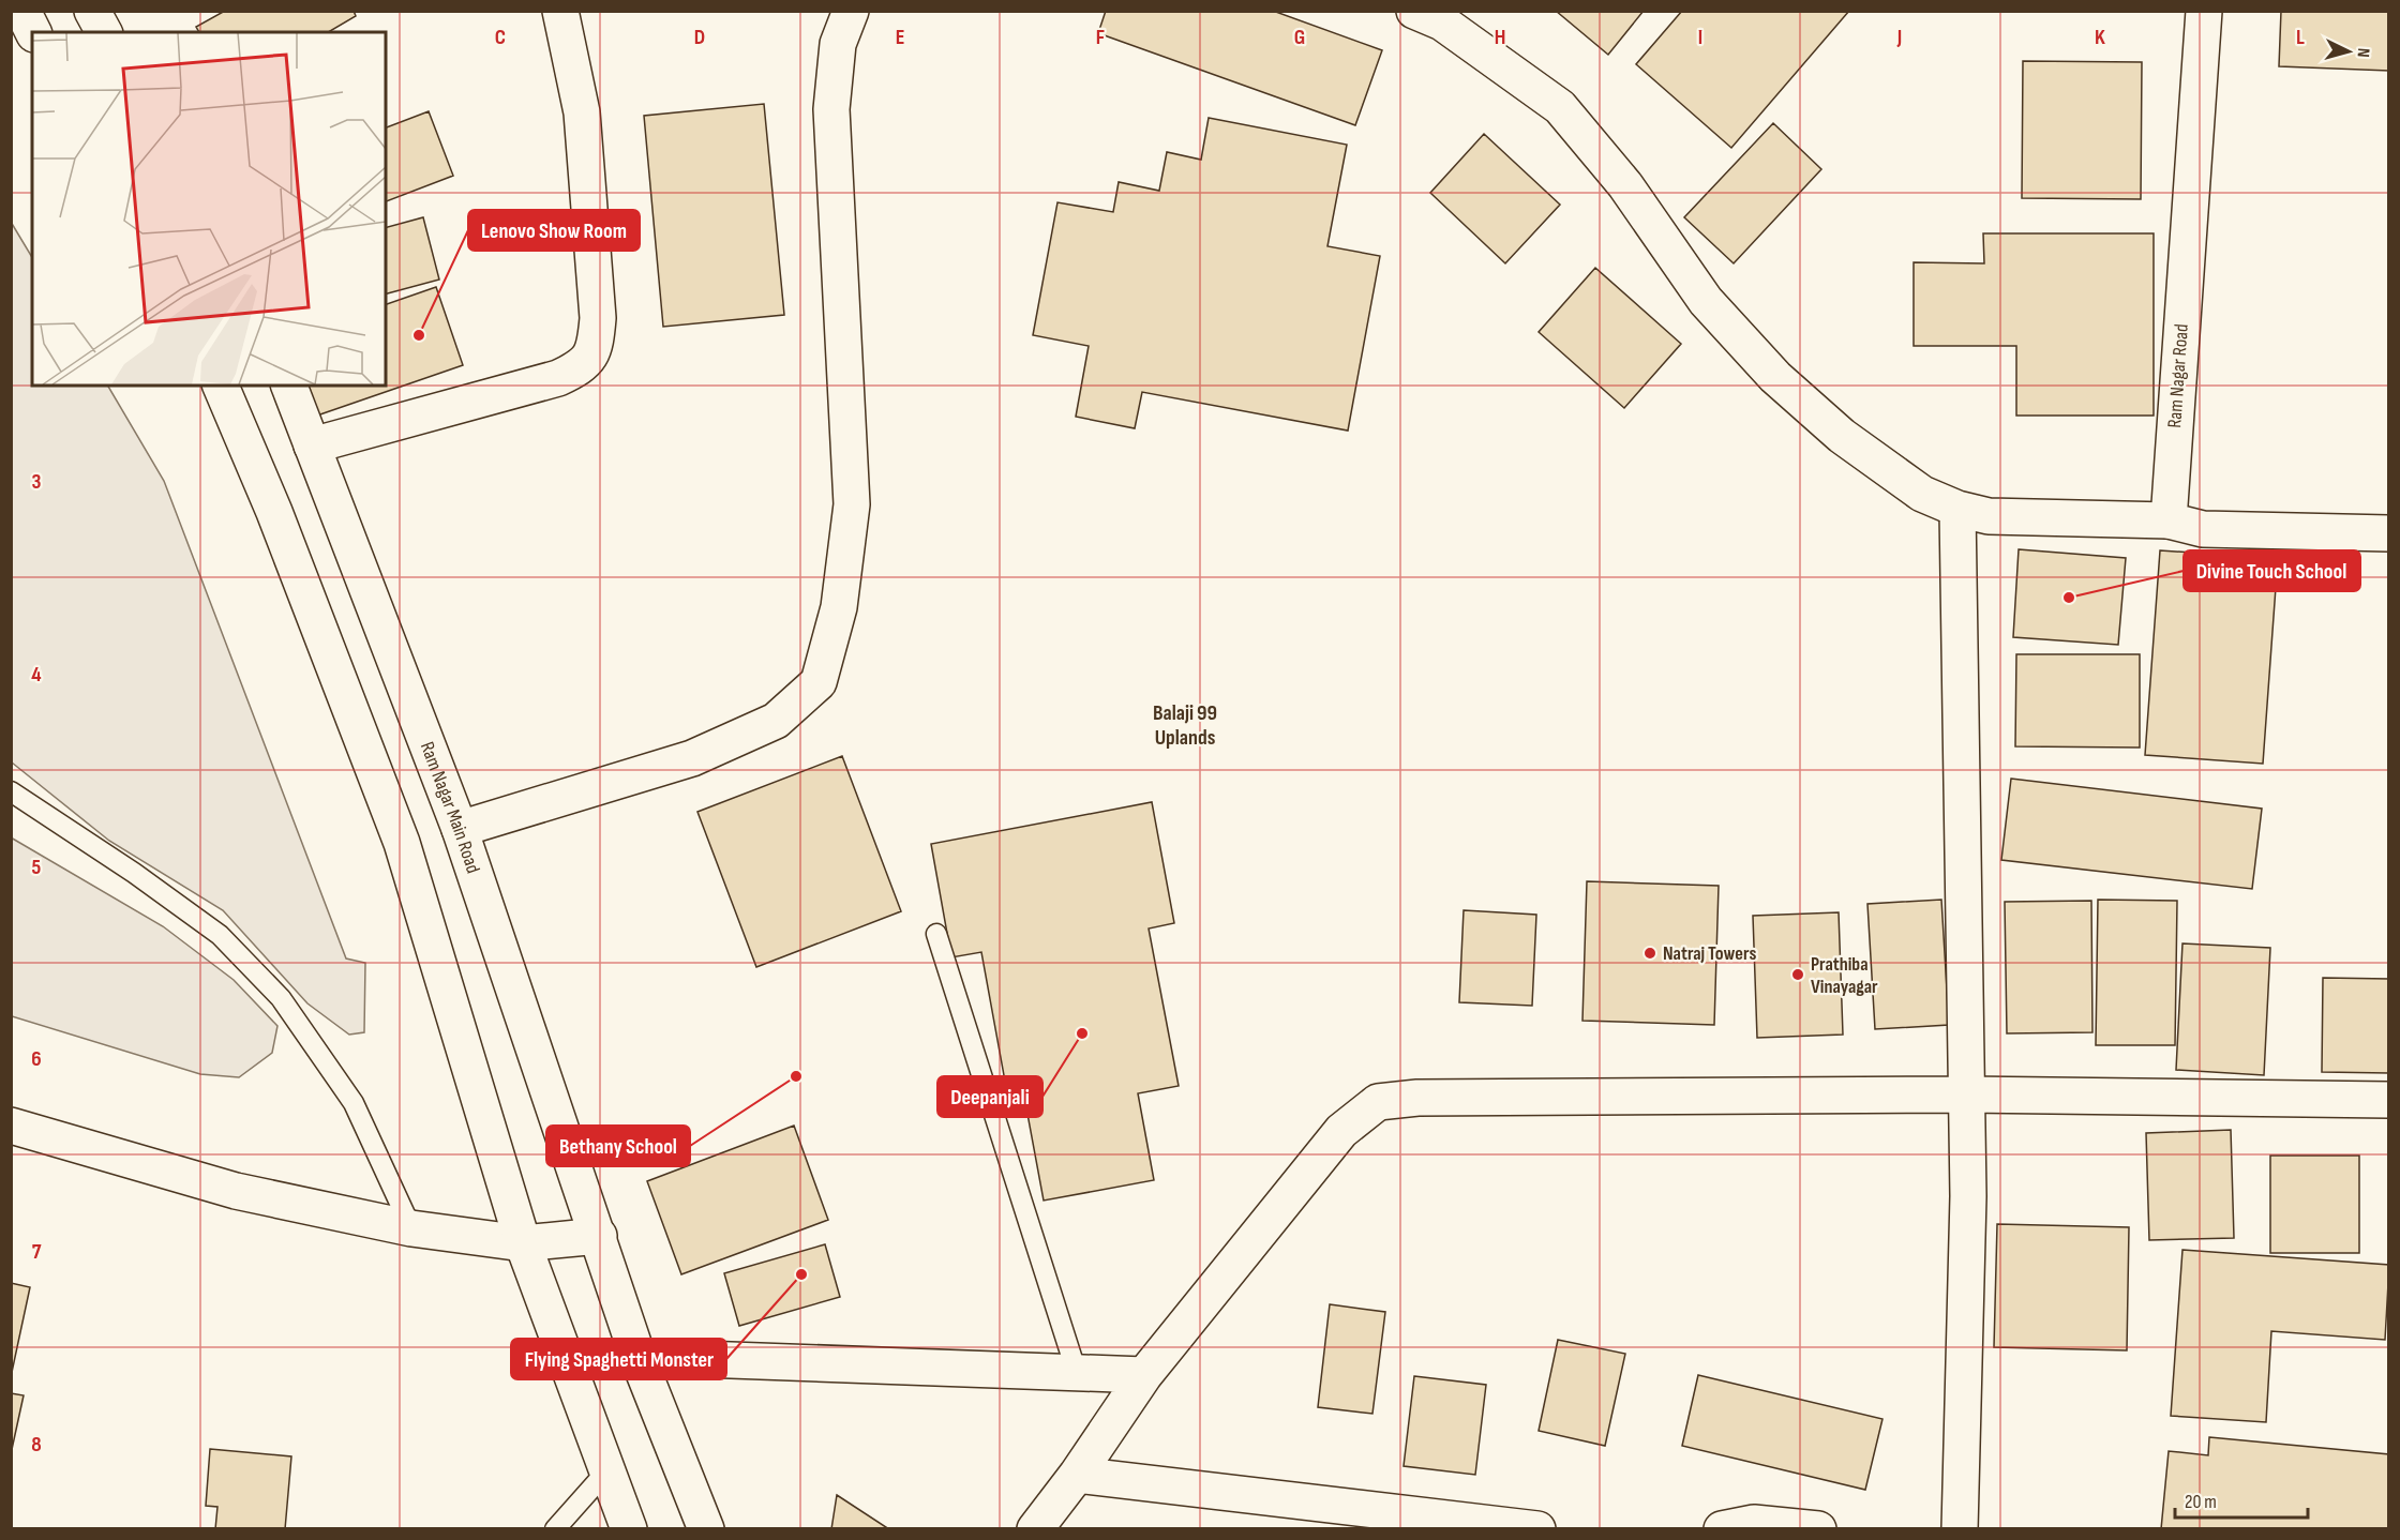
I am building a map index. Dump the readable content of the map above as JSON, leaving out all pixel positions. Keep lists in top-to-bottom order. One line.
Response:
{"streets":{"street":["Ram Nagar Road","Ram Nagar Main Road"]},"districts":["Balaji 99 Uplands"],"places":["Lenovo Show Room","Divine Touch School","Natraj Towers","Prathiba Vinayagar","Deepanjali","Bethany School","Flying Spaghetti Monster"],"scale_bar":"20 m","north":"right","grid":{"columns":["C","D","E","F","G","H","I","J","K","L"],"rows":["3","4","5","6","7","8"]}}
